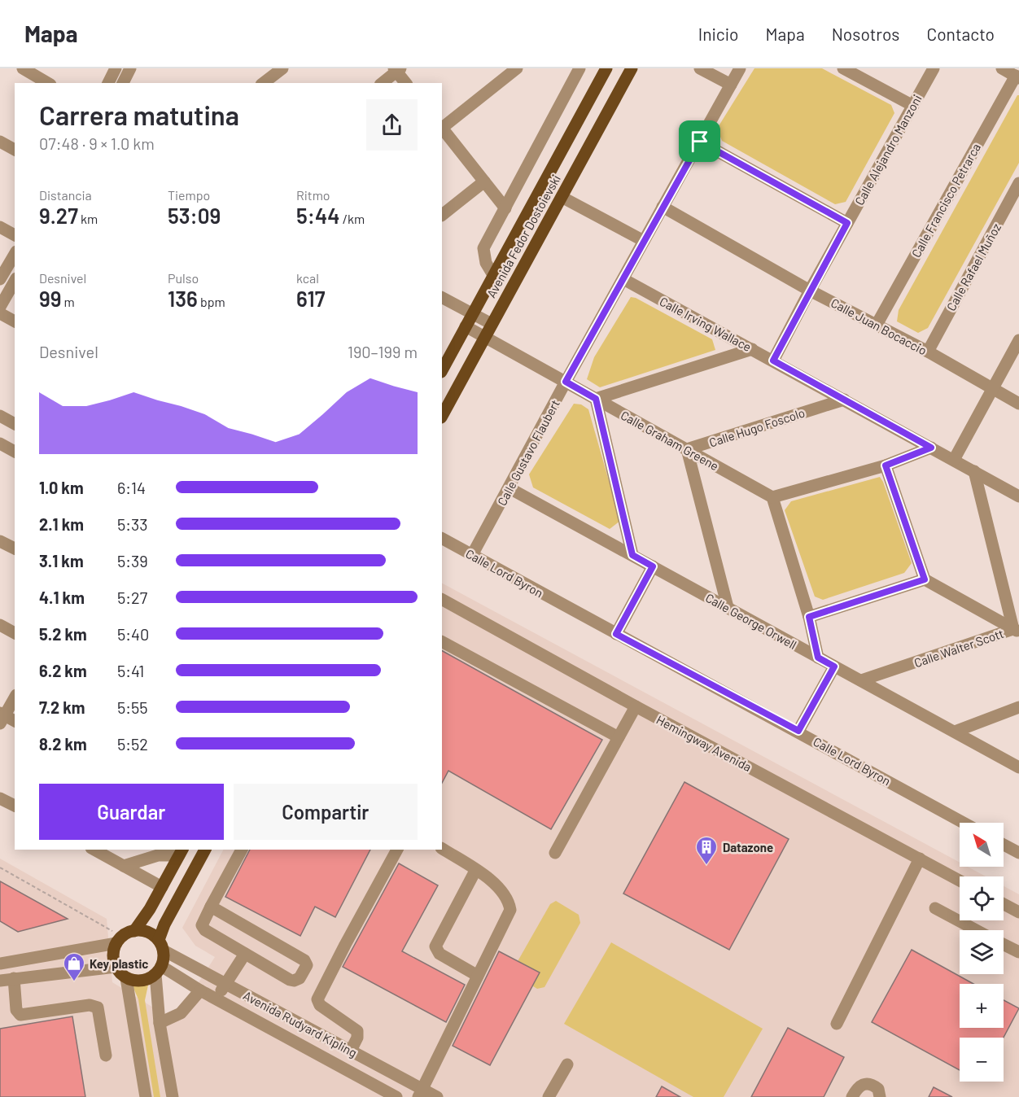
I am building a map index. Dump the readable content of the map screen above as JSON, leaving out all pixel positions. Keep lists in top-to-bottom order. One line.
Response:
{"streets":{"main road":["Avenida Fedor Dostoievski"],"street":["Calle Alejandro Manzoni","Calle Francisco Petrarca","Calle Rafael Muñoz","Calle Irving Wallace","Calle Juan Bocaccio","Calle Hugo Foscolo","Calle Graham Greene","Calle Gustavo Flaubert","Calle Lord Byron","Calle George Orwell","Calle Walter Scott","Hemingway Avenida","Avenida Rudyard Kipling"]},"crossings":[["Calle Alejandro Manzoni","Calle Irving Wallace"],["Calle Alejandro Manzoni","Calle Juan Bocaccio"],["Calle Francisco Petrarca","Calle Juan Bocaccio"],["Avenida Fedor Dostoievski","Calle Graham Greene"],["Calle Rafael Muñoz","Calle Juan Bocaccio"],["Calle Irving Wallace","Calle Hugo Foscolo"],["Calle Irving Wallace","Calle Gustavo Flaubert"],["Calle Irving Wallace","Calle Walter Scott"],["Calle Juan Bocaccio","Calle Gustavo Flaubert"],["Calle Hugo Foscolo","Calle Graham Greene"],["Calle Graham Greene","Calle Gustavo Flaubert"],["Calle Gustavo Flaubert","Calle Lord Byron"],["Calle Gustavo Flaubert","Calle George Orwell"],["Calle George Orwell","Calle Walter Scott"]],"places":{"building":["Datazone"],"shop":["Key plastic"]},"north":"top left","page":{"header":"Mapa","nav":["Inicio","Mapa","Nosotros","Contacto"],"heading":["Carrera matutina","07:48 · 9 × 1.0 km"],"stats":[["Distancia","9.27 km"],["Tiempo","53:09"],["Ritmo","5:44 /km"],["Desnivel","99 m"],["Pulso","136 bpm"],["kcal","617"]],"chart":["Desnivel","190–199 m"],"list":[{"name":"1.0 km","note":"6:14"},{"name":"2.1 km","note":"5:33"},{"name":"3.1 km","note":"5:39"},{"name":"4.1 km","note":"5:27"},{"name":"5.2 km","note":"5:40"},{"name":"6.2 km","note":"5:41"},{"name":"7.2 km","note":"5:55"},{"name":"8.2 km","note":"5:52"}],"buttons":["Guardar","Compartir"],"map_buttons":["+","−"]}}
